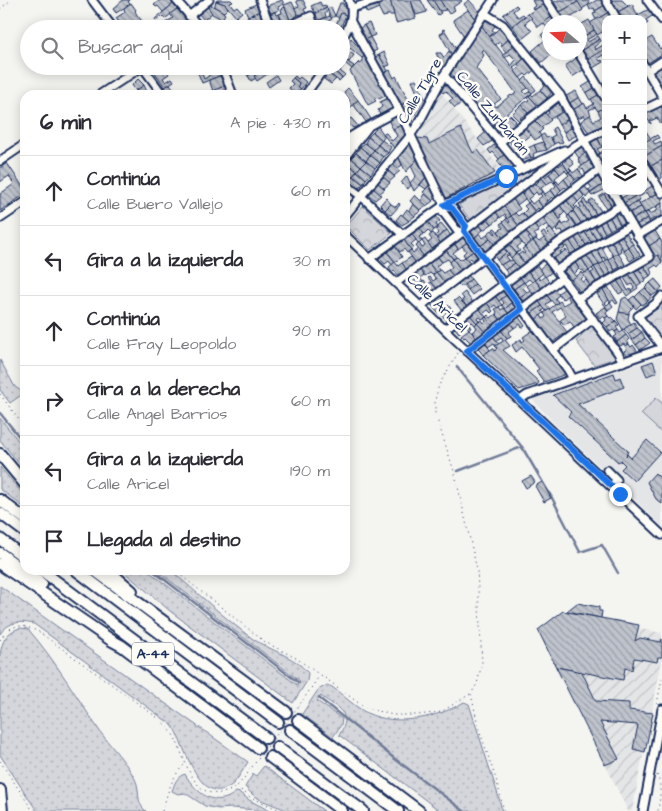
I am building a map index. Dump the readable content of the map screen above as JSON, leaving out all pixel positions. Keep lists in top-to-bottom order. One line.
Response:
{"streets":{"highway":["A-44"],"street":["Calle Tigre","Calle Zurbarán","Calle Aricel"]},"crossings":[["Calle Tigre","Calle Zurbarán"]],"north":"left","page":{"map_buttons":["+","−"],"search":"Buscar aquí","heading":["6 min","A pie · 430 m"],"list":[["Continúa","Calle Buero Vallejo","60 m"],["Gira a la izquierda","30 m"],["Continúa","Calle Fray Leopoldo","90 m"],["Gira a la derecha","Calle Angel Barrios","60 m"],["Gira a la izquierda","Calle Aricel","190 m"],"Llegada al destino"]}}
